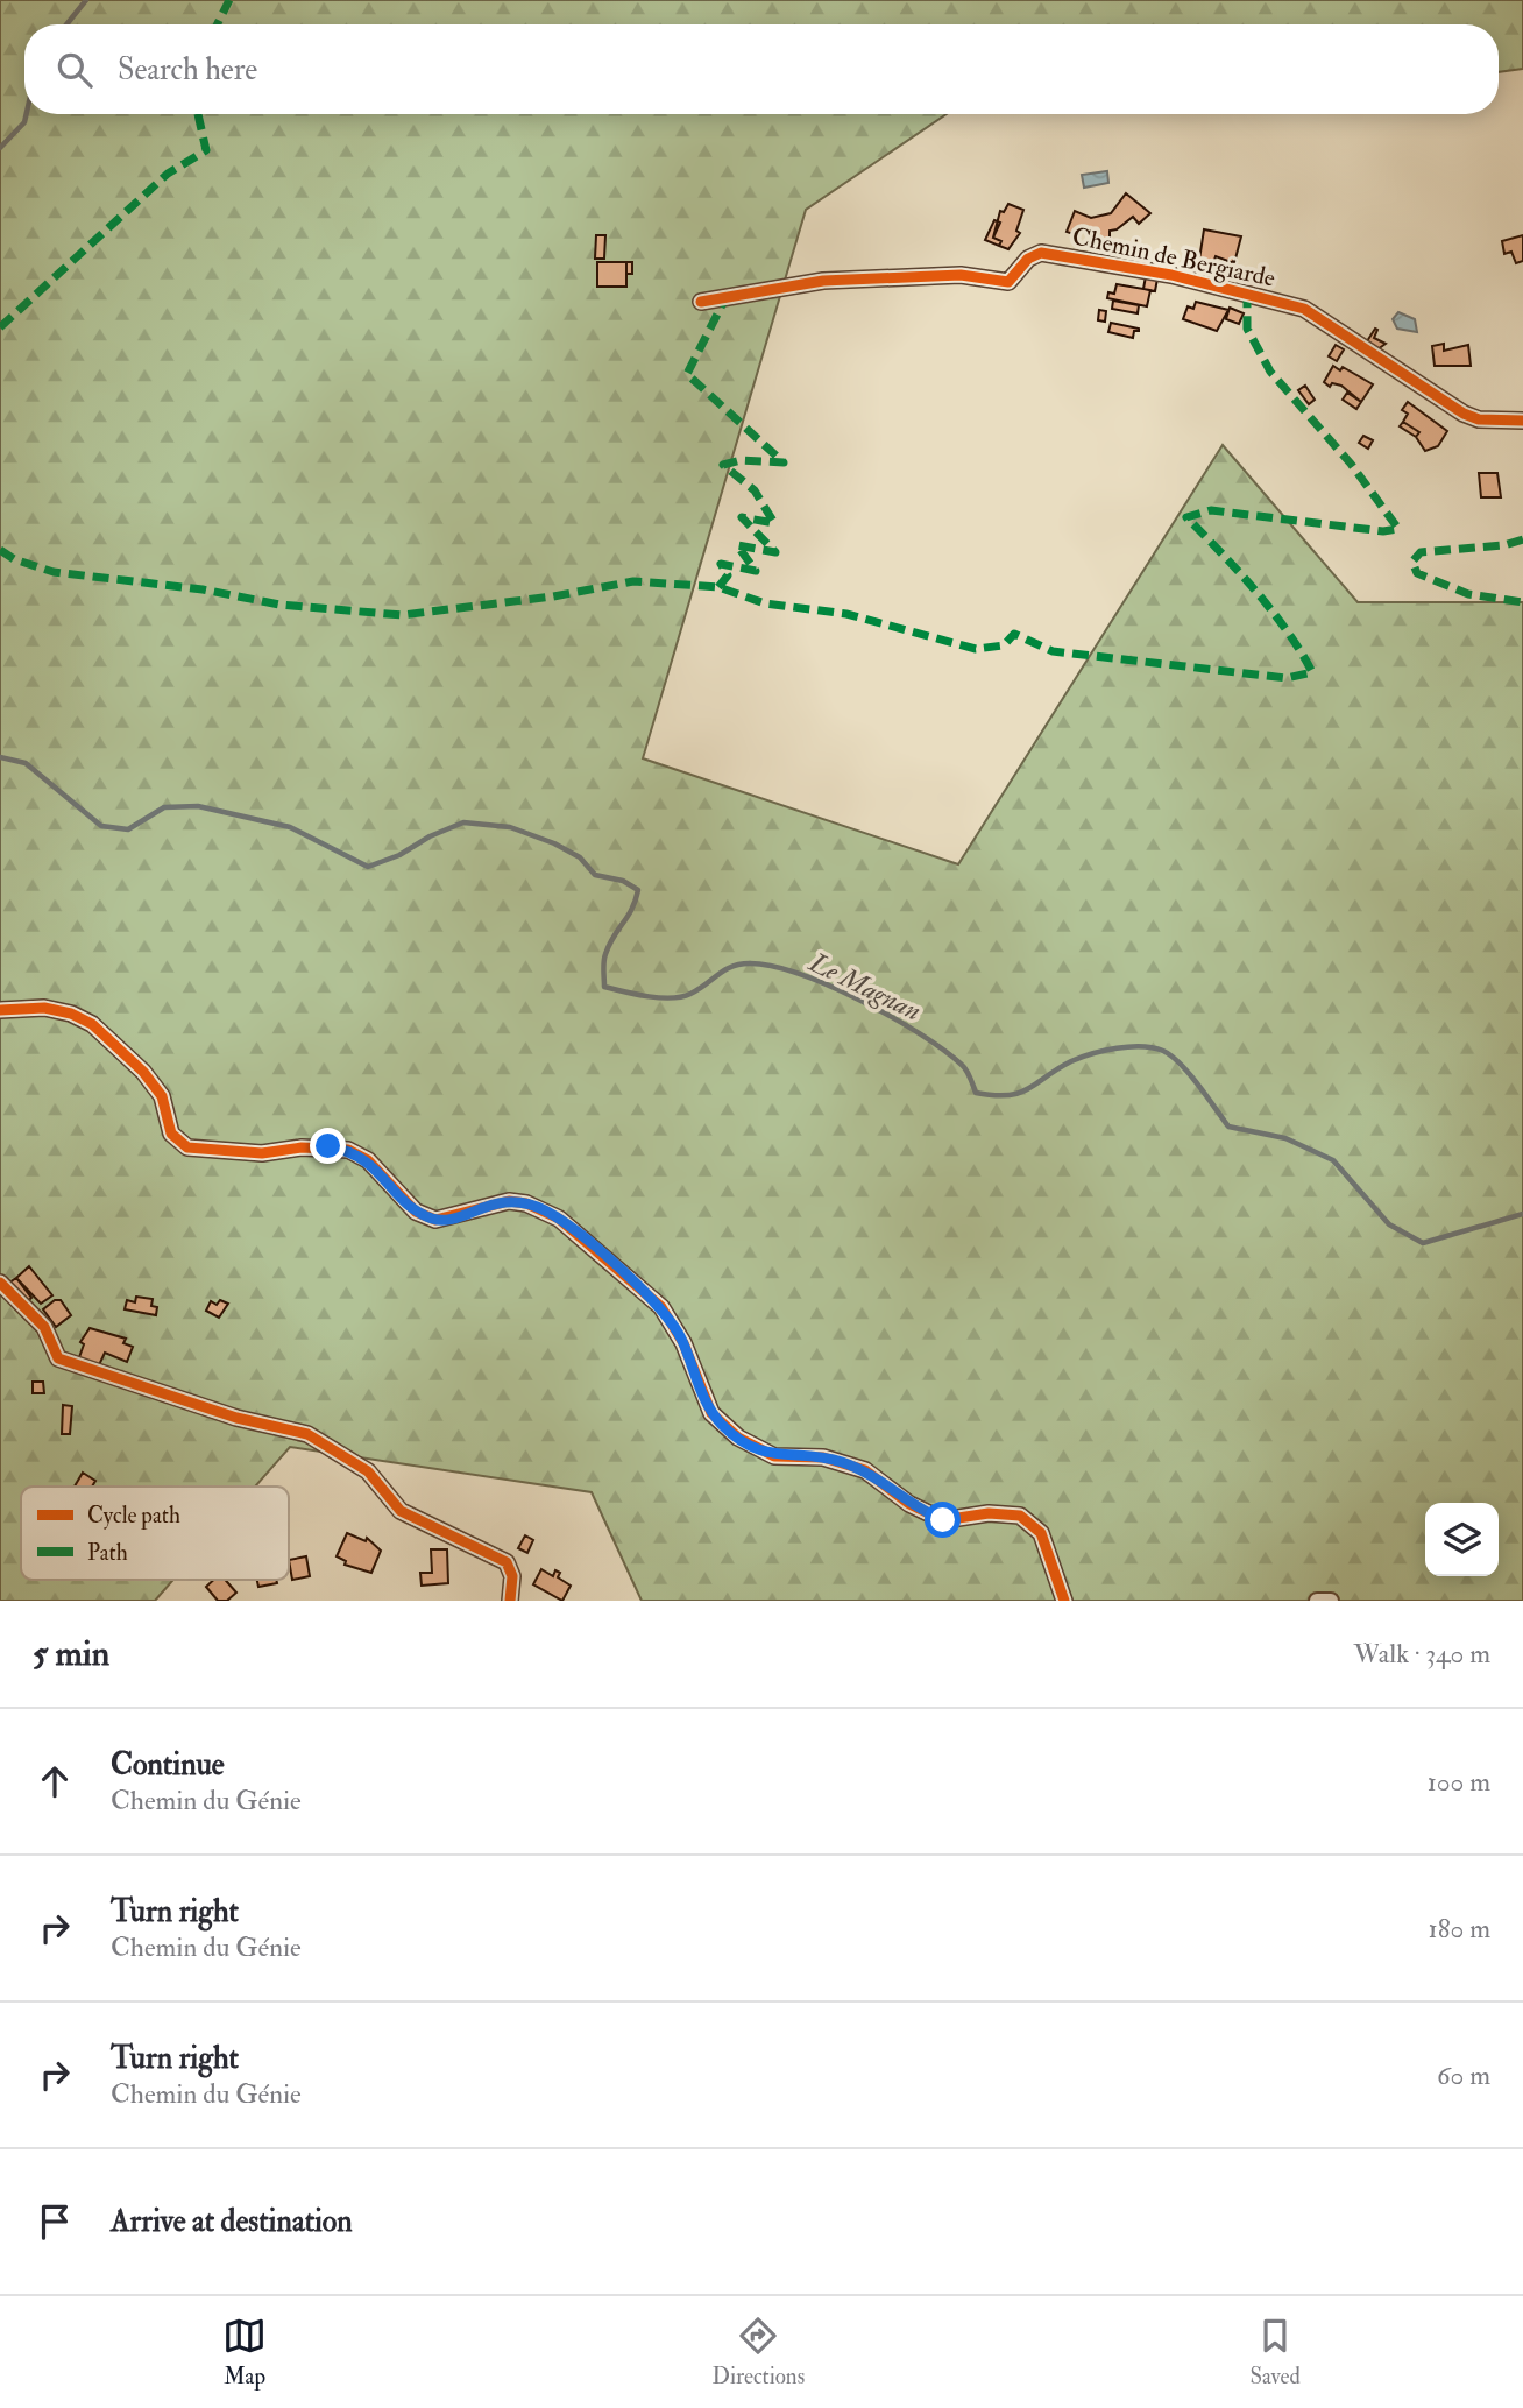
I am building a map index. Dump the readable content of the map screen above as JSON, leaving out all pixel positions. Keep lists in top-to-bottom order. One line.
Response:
{"streets":{"street":["Chemin de Bergiarde"]},"water":["Le Magnan"],"legend":["Cycle path","Path"],"page":{"search":"Search here","heading":["5 min","Walk · 340 m"],"list":[["Continue","Chemin du Génie","100 m"],["Turn right","Chemin du Génie","180 m"],["Turn right","Chemin du Génie","60 m"],"Arrive at destination"],"nav":["Map","Directions","Saved"]}}
